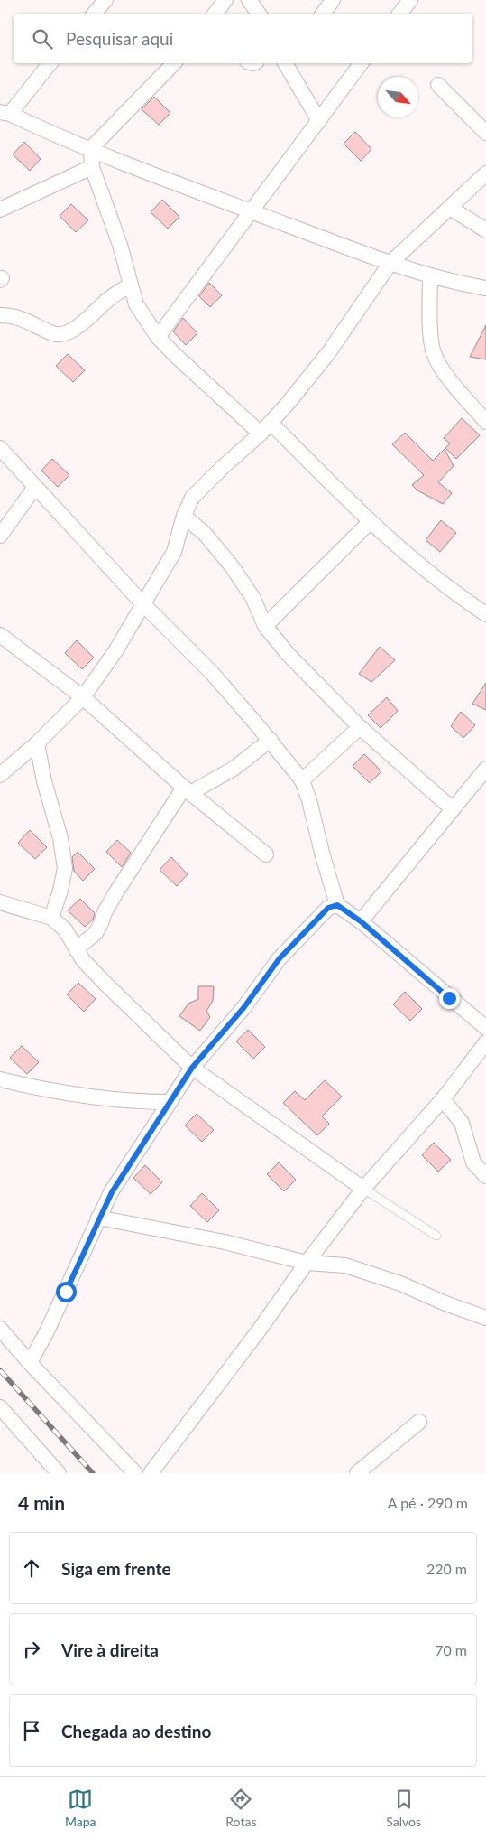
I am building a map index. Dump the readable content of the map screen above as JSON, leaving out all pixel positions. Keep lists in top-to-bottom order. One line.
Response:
{"north":"bottom right","page":{"search":"Pesquisar aqui","heading":["4 min","A pé · 290 m"],"list":[["Siga em frente","220 m"],["Vire à direita","70 m"],"Chegada ao destino"],"nav":["Mapa","Rotas","Salvos"]}}
